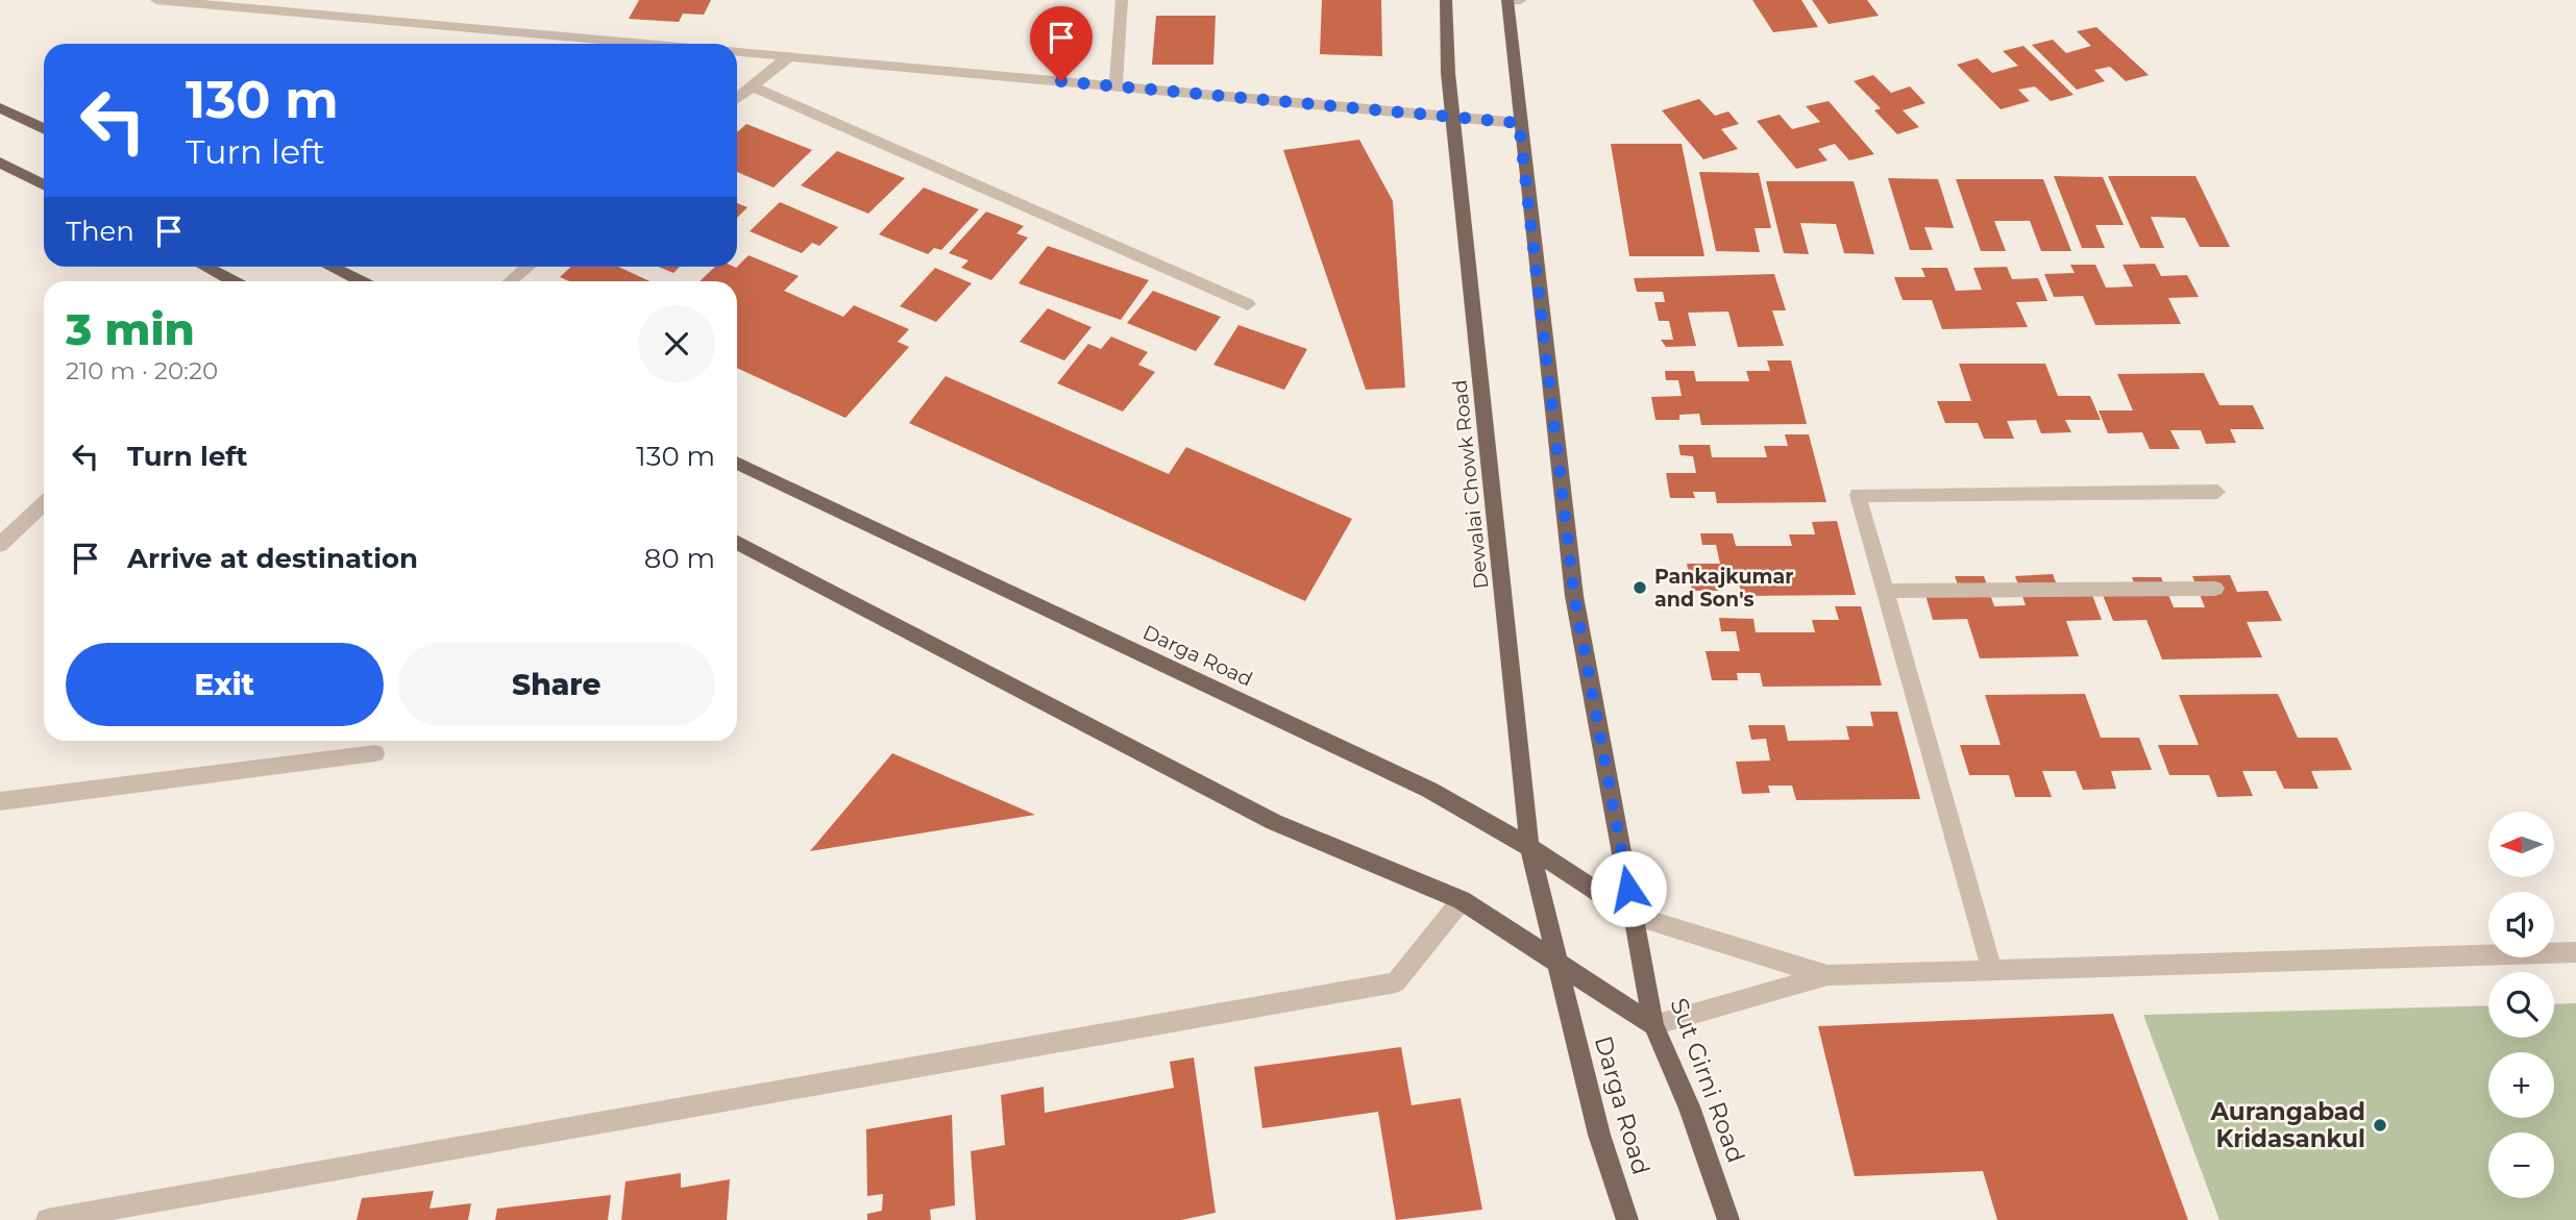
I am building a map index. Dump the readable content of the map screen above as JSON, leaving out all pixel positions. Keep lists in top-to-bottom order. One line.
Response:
{"streets":{"main road":["Dewalai Chowk Road","Darga Road","Sut Girni Road"]},"crossings":[["Dewalai Chowk Road","Darga Road"],["Darga Road","Sut Girni Road"]],"places":["Pankajkumar and Son's","Aurangabad Kridasankul"],"north":"left","page":{"turn":["130 m","Turn left"],"then":"Then","heading":["3 min","210 m · 20:20"],"list":[{"name":"Turn left","value":"130 m"},{"name":"Arrive at destination","value":"80 m"}],"buttons":["Exit","Share"],"map_buttons":["+","−"]}}
